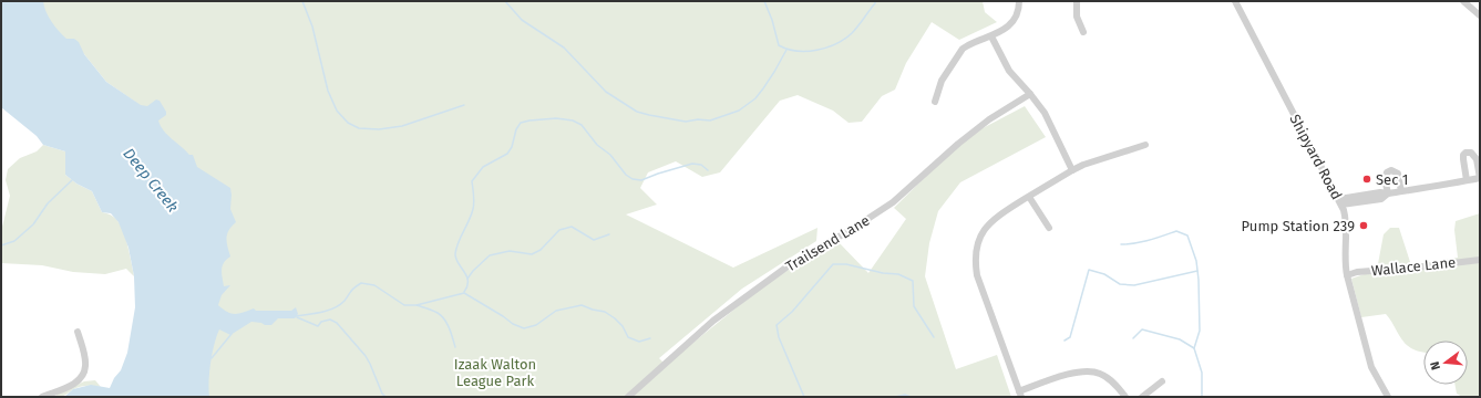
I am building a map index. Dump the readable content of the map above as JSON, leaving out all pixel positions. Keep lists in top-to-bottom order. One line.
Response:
{"streets":{"street":["Shipyard Road","Trailsend Lane","Wallace Lane"]},"crossings":[["Shipyard Road","Wallace Lane"]],"water":["Deep Creek"],"parks":["Izaak Walton League Park"],"places":["Sec 1","Pump Station 239"],"north":"left"}
